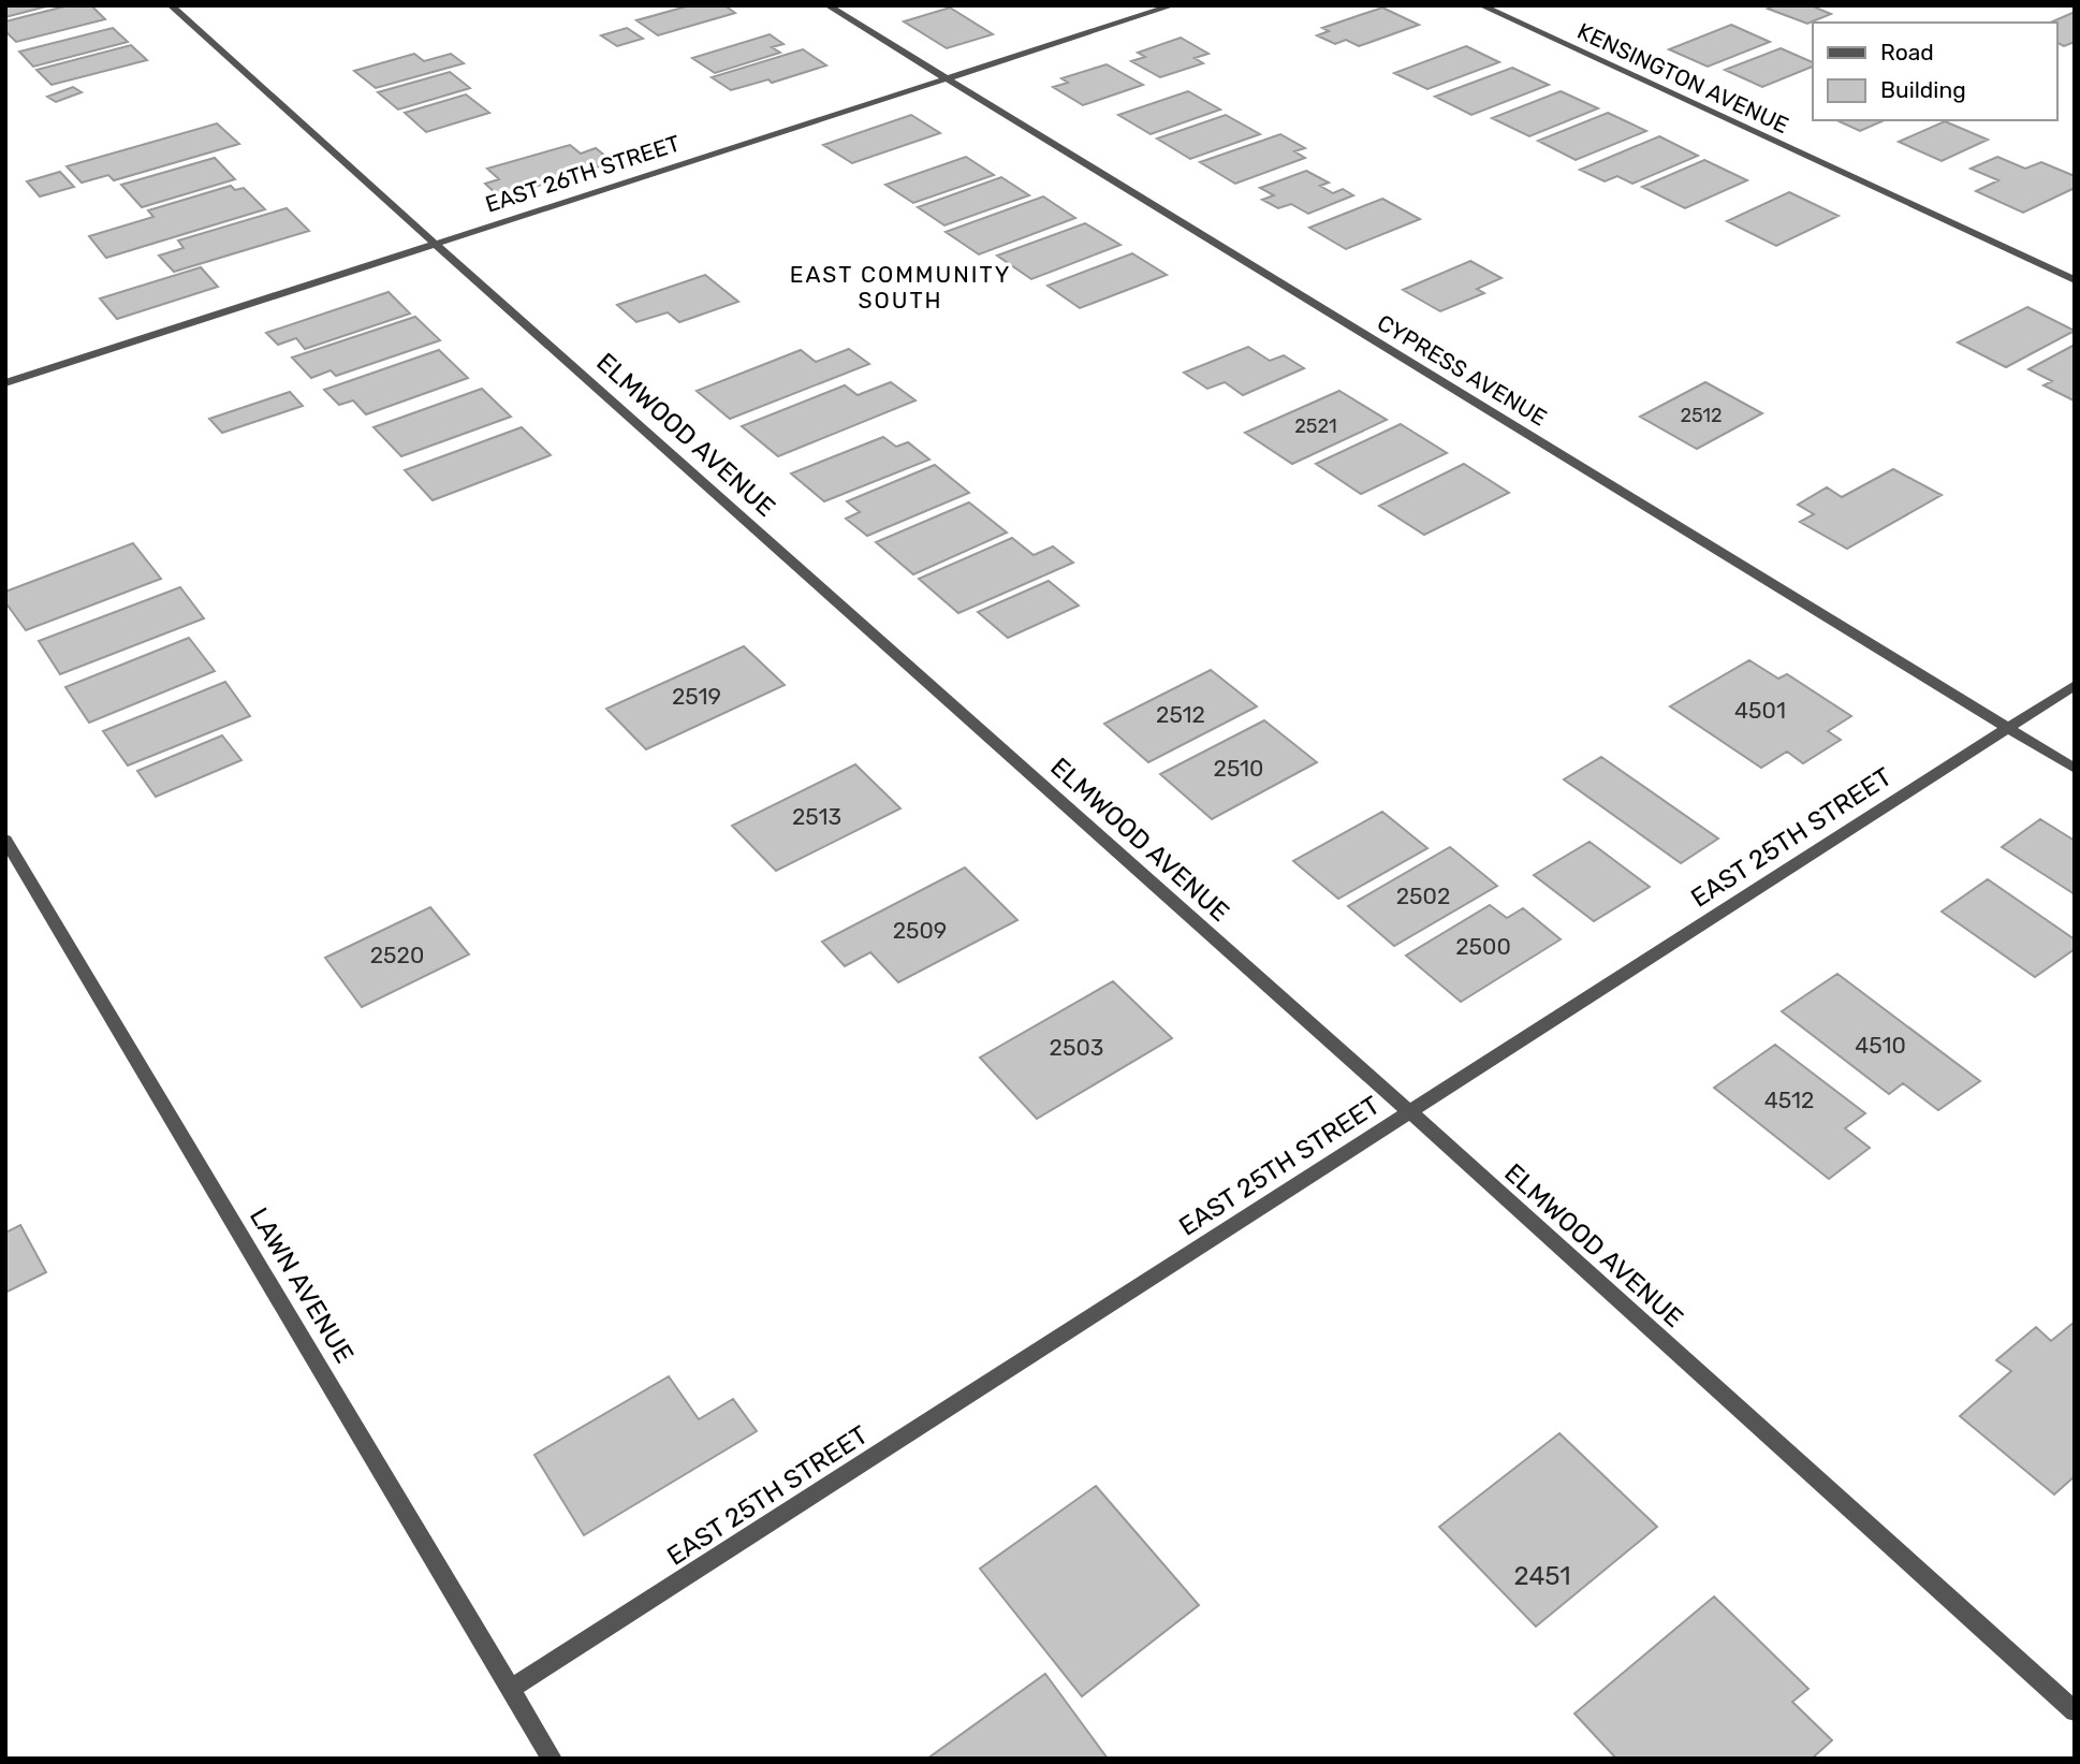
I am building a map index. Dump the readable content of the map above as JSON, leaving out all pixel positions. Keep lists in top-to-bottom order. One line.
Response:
{"streets":{"street":["KENSINGTON AVENUE","EAST 26TH STREET","CYPRESS AVENUE","ELMWOOD AVENUE","EAST 25TH STREET","LAWN AVENUE"]},"crossings":[["EAST 26TH STREET","CYPRESS AVENUE"],["EAST 26TH STREET","ELMWOOD AVENUE"],["CYPRESS AVENUE","EAST 25TH STREET"],["ELMWOOD AVENUE","EAST 25TH STREET"],["EAST 25TH STREET","LAWN AVENUE"]],"districts":["EAST COMMUNITY SOUTH"],"house_numbers":["2512","2521","2519","4501","2512","2510","2513","2502","2509","2500","2520","4510","2503","4512","2451"],"legend":["Road","Building"]}
